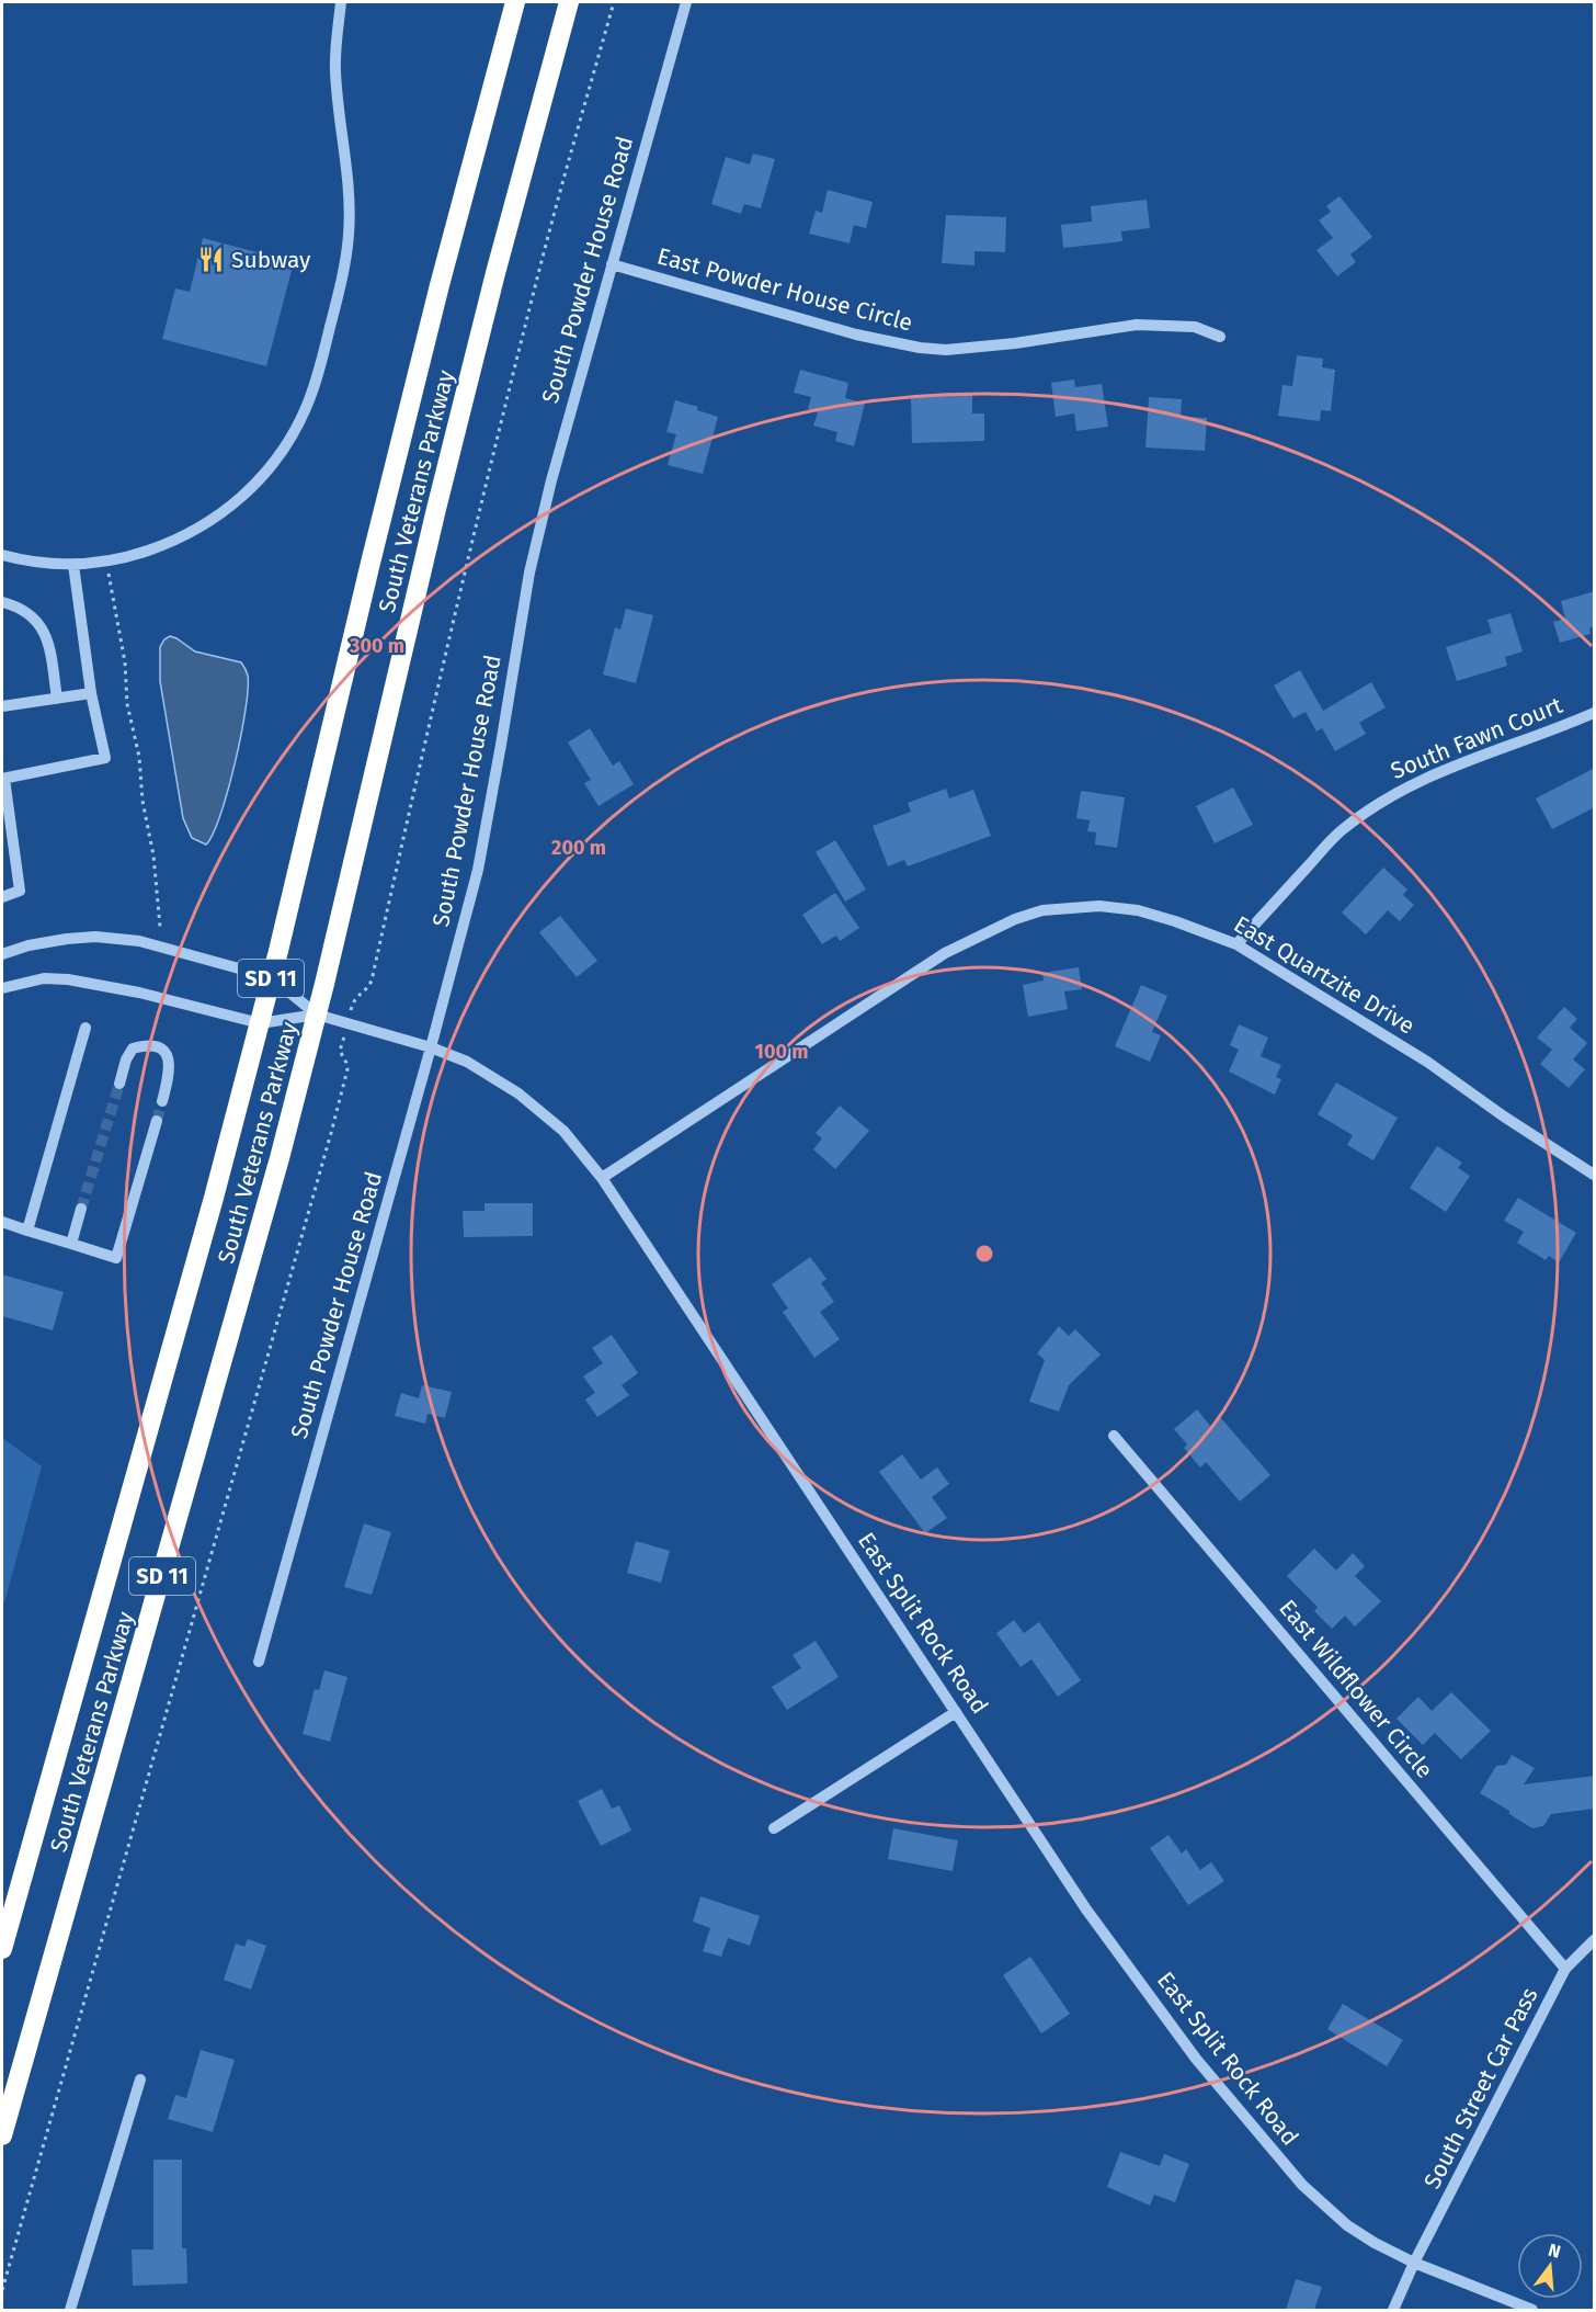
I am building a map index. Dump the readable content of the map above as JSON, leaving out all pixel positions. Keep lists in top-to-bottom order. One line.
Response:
{"streets":{"highway":["South Veterans Parkway","SD 11"],"street":["South Powder House Road","East Powder House Circle","South Fawn Court","East Quartzite Drive","East Split Rock Road","East Wildflower Circle","South Street Car Pass"]},"crossings":[["South Powder House Road","East Powder House Circle"],["South Powder House Road","East Split Rock Road"],["South Veterans Parkway","East Split Rock Road"],["South Fawn Court","East Quartzite Drive"],["East Quartzite Drive","East Split Rock Road"],["East Split Rock Road","South Street Car Pass"],["East Wildflower Circle","South Street Car Pass"]],"places":{"restaurant":["Subway"]},"north":"top","rings":["300 m","200 m","100 m"]}
